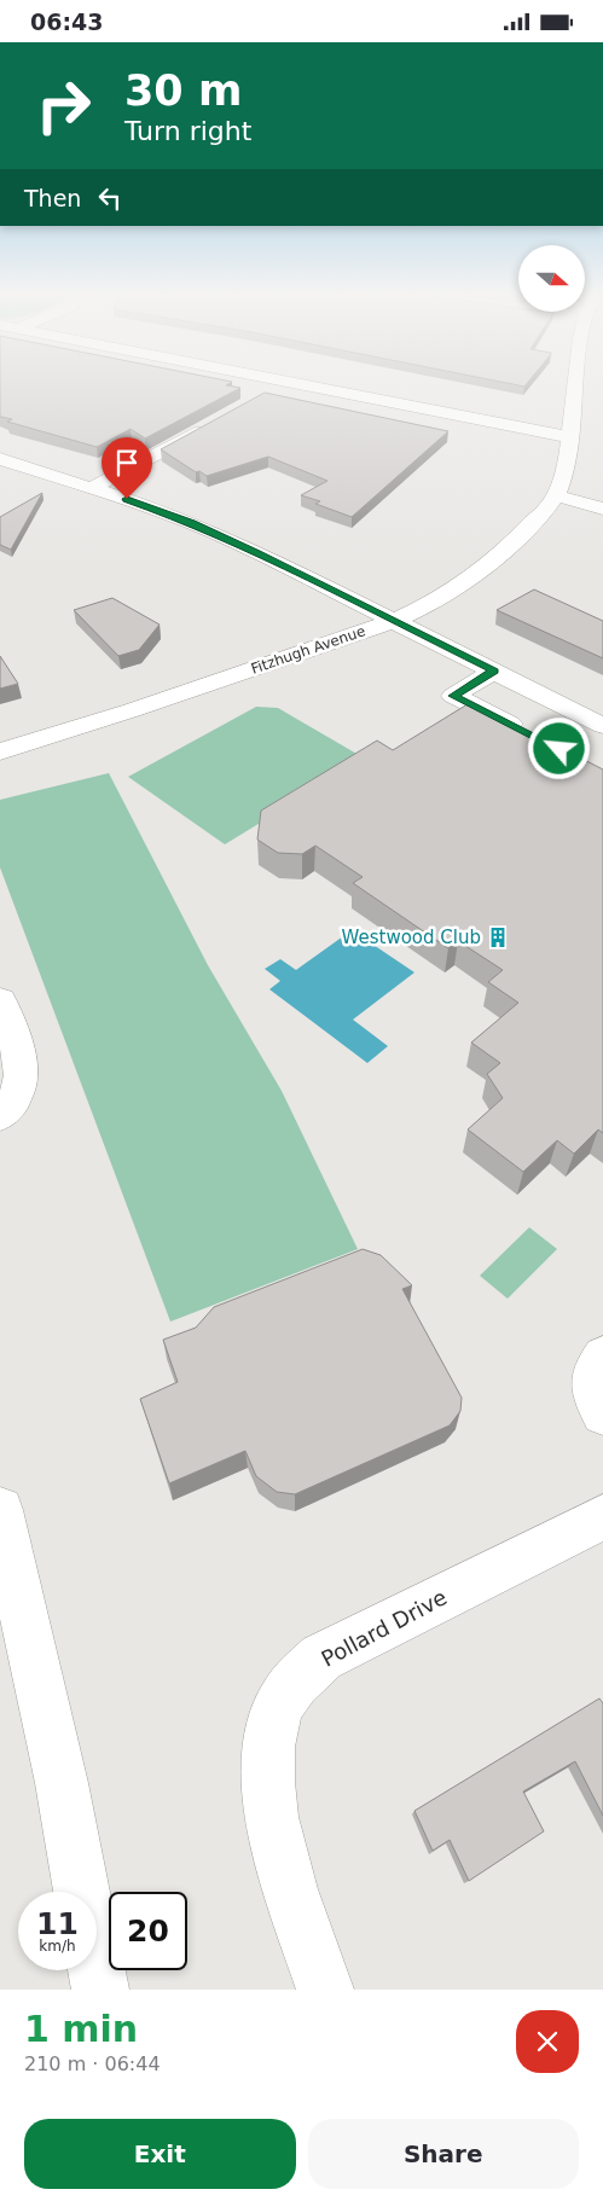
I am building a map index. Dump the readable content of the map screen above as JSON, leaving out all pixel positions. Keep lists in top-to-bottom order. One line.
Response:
{"streets":{"street":["Fitzhugh Avenue","Pollard Drive"]},"places":{"building":["Westwood Club"]},"north":"right","page":{"status":"06:43","turn":["30 m","Turn right"],"then":"Then","speed":"11 km/h","limit":"20","heading":["1 min","210 m · 06:44"],"buttons":["Exit","Share"]}}
